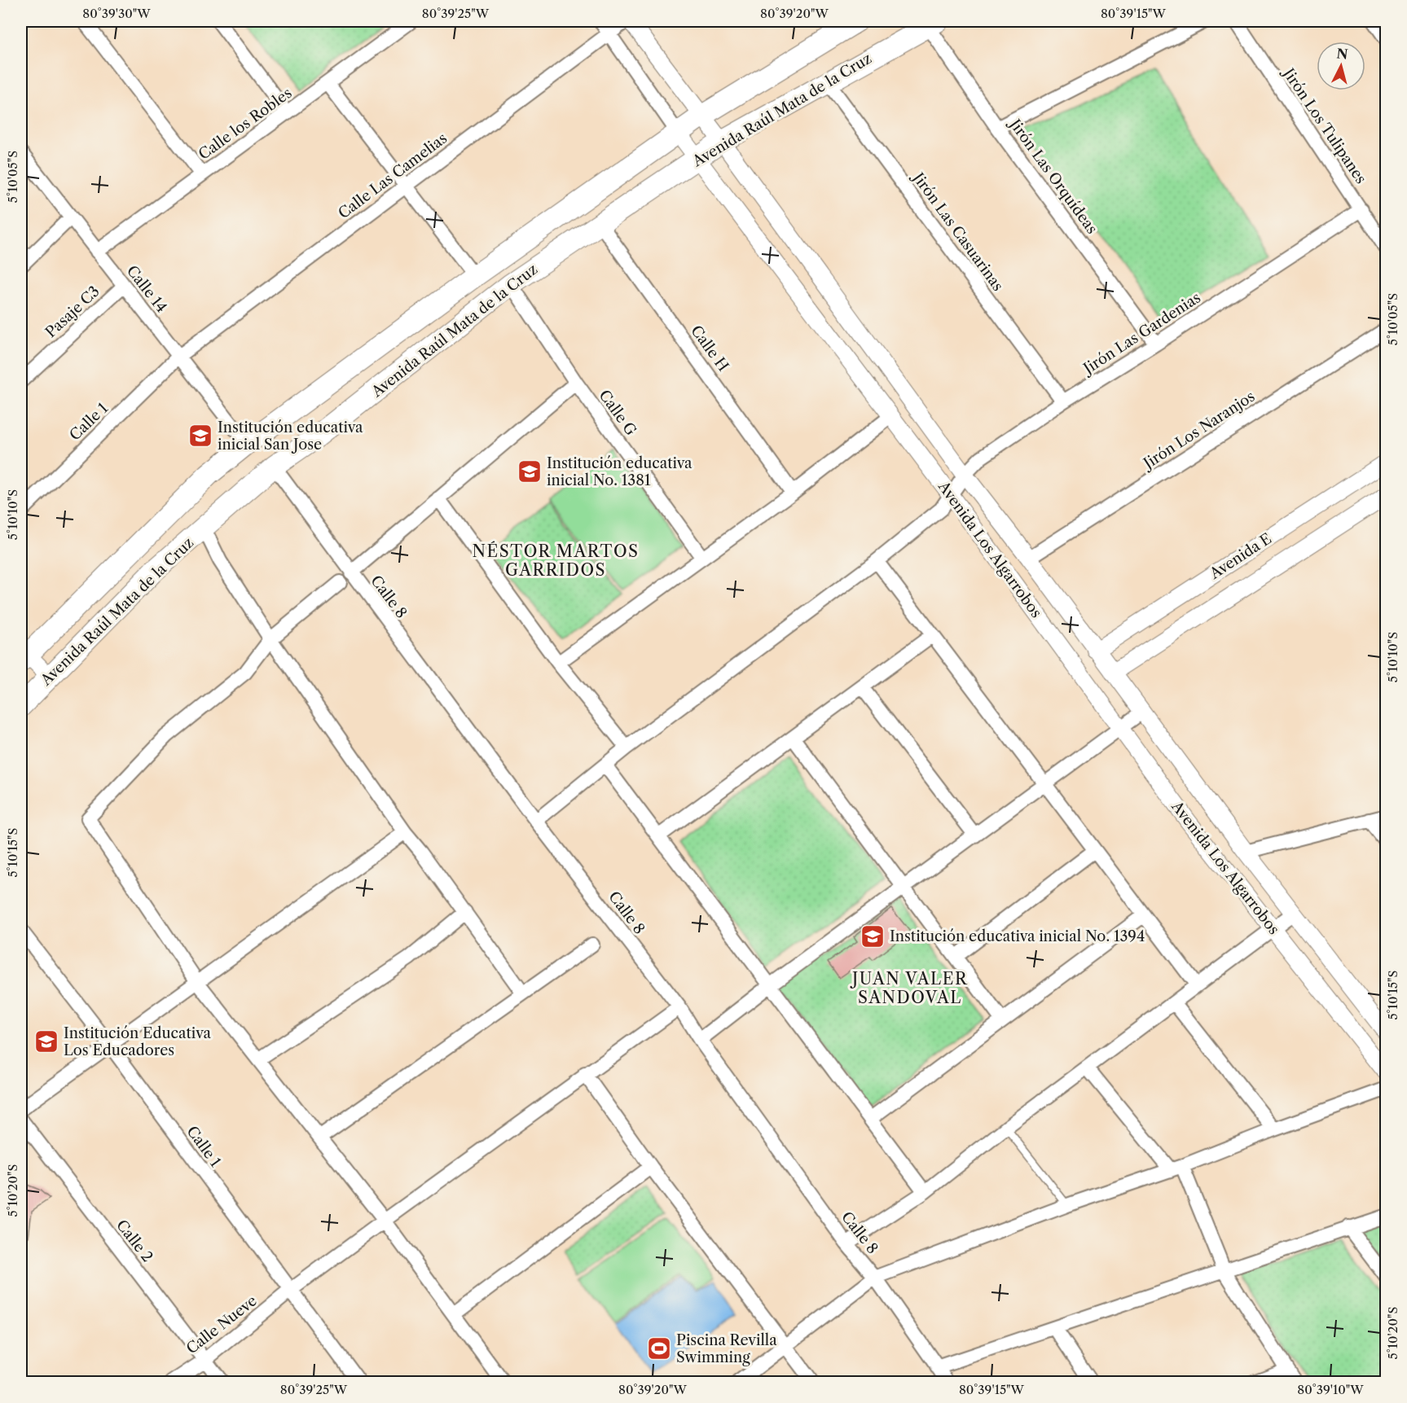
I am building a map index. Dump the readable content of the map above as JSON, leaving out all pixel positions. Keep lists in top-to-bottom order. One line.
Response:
{"streets":{"main road":["Avenida Raúl Mata de la Cruz"],"street":["Calle los Robles","Jirón Los Tulipanes","Calle Las Camelias","Jirón Las Orquídeas","Jirón Las Casuarinas","Calle 14","Pasaje C3","Jirón Las Gardenias","Calle H","Calle G","Calle 1","Jirón Los Naranjos","Avenida Los Algarrobos","Avenida E","Calle 8","Calle 2","Calle Nueve"]},"crossings":[["Avenida Raúl Mata de la Cruz","Jirón Las Orquídeas"],["Avenida Raúl Mata de la Cruz","Jirón Las Casuarinas"],["Avenida Raúl Mata de la Cruz","Calle 14"],["Avenida Raúl Mata de la Cruz","Calle H"],["Avenida Raúl Mata de la Cruz","Calle G"],["Avenida Raúl Mata de la Cruz","Avenida Los Algarrobos"],["Avenida Raúl Mata de la Cruz","Calle 8"],["Calle los Robles","Calle 14"],["Jirón Los Tulipanes","Jirón Las Gardenias"],["Calle Las Camelias","Calle 14"],["Calle Las Camelias","Calle 1"],["Calle Las Camelias","Avenida Los Algarrobos"],["Jirón Las Orquídeas","Jirón Las Gardenias"],["Jirón Las Casuarinas","Jirón Las Gardenias"],["Calle 14","Pasaje C3"],["Calle 14","Calle 1"],["Jirón Las Gardenias","Avenida Los Algarrobos"],["Jirón Las Gardenias","Calle 8"],["Calle 1","Calle Nueve"],["Jirón Los Naranjos","Avenida Los Algarrobos"],["Avenida Los Algarrobos","Avenida E"],["Calle 8","Calle Nueve"],["Calle 2","Calle Nueve"]],"districts":["NÉSTOR MARTOS GARRIDOS","JUAN VALER SANDOVAL"],"places":{"school or university":["Institución educativa inicial San Jose","Institución educativa inicial No. 1381","Institución educativa inicial No. 1394","Institución Educativa Los Educadores"],"sports":["Piscina Revilla Swimming"]},"north":"top","coordinates":["80°39'30\"W","80°39'25\"W","80°39'20\"W","80°39'15\"W","5°10'05\"S","5°10'10\"S","5°10'15\"S","5°10'20\"S","80°39'10\"W"]}
